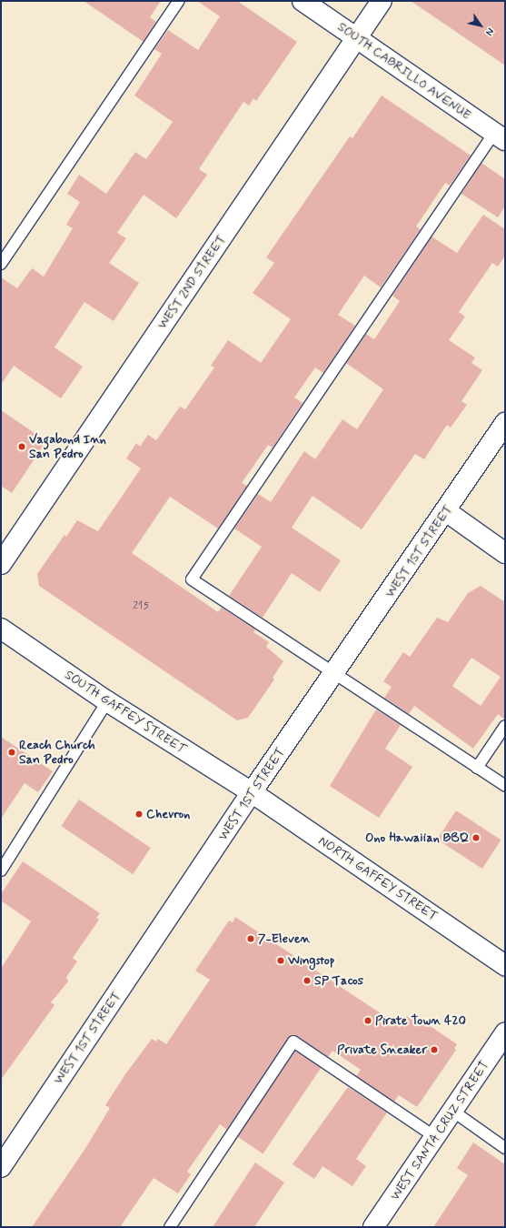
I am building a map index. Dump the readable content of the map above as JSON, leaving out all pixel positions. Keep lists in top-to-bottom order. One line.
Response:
{"streets":{"street":["SOUTH CABRILLO AVENUE","WEST 2ND STREET","WEST 1ST STREET","SOUTH GAFFEY STREET","NORTH GAFFEY STREET","WEST SANTA CRUZ STREET"]},"crossings":[["SOUTH CABRILLO AVENUE","WEST 2ND STREET"],["WEST 1ST STREET","SOUTH GAFFEY STREET"],["WEST 1ST STREET","NORTH GAFFEY STREET"],["SOUTH GAFFEY STREET","NORTH GAFFEY STREET"]],"places":["Vagabond Inn San Pedro","Reach Church San Pedro","Chevron","Ono Hawaiian BBQ","7-Eleven","Wingstop","SP Tacos","Pirate Town 420","Private Sneaker"],"house_numbers":["215"],"north":"bottom right"}
